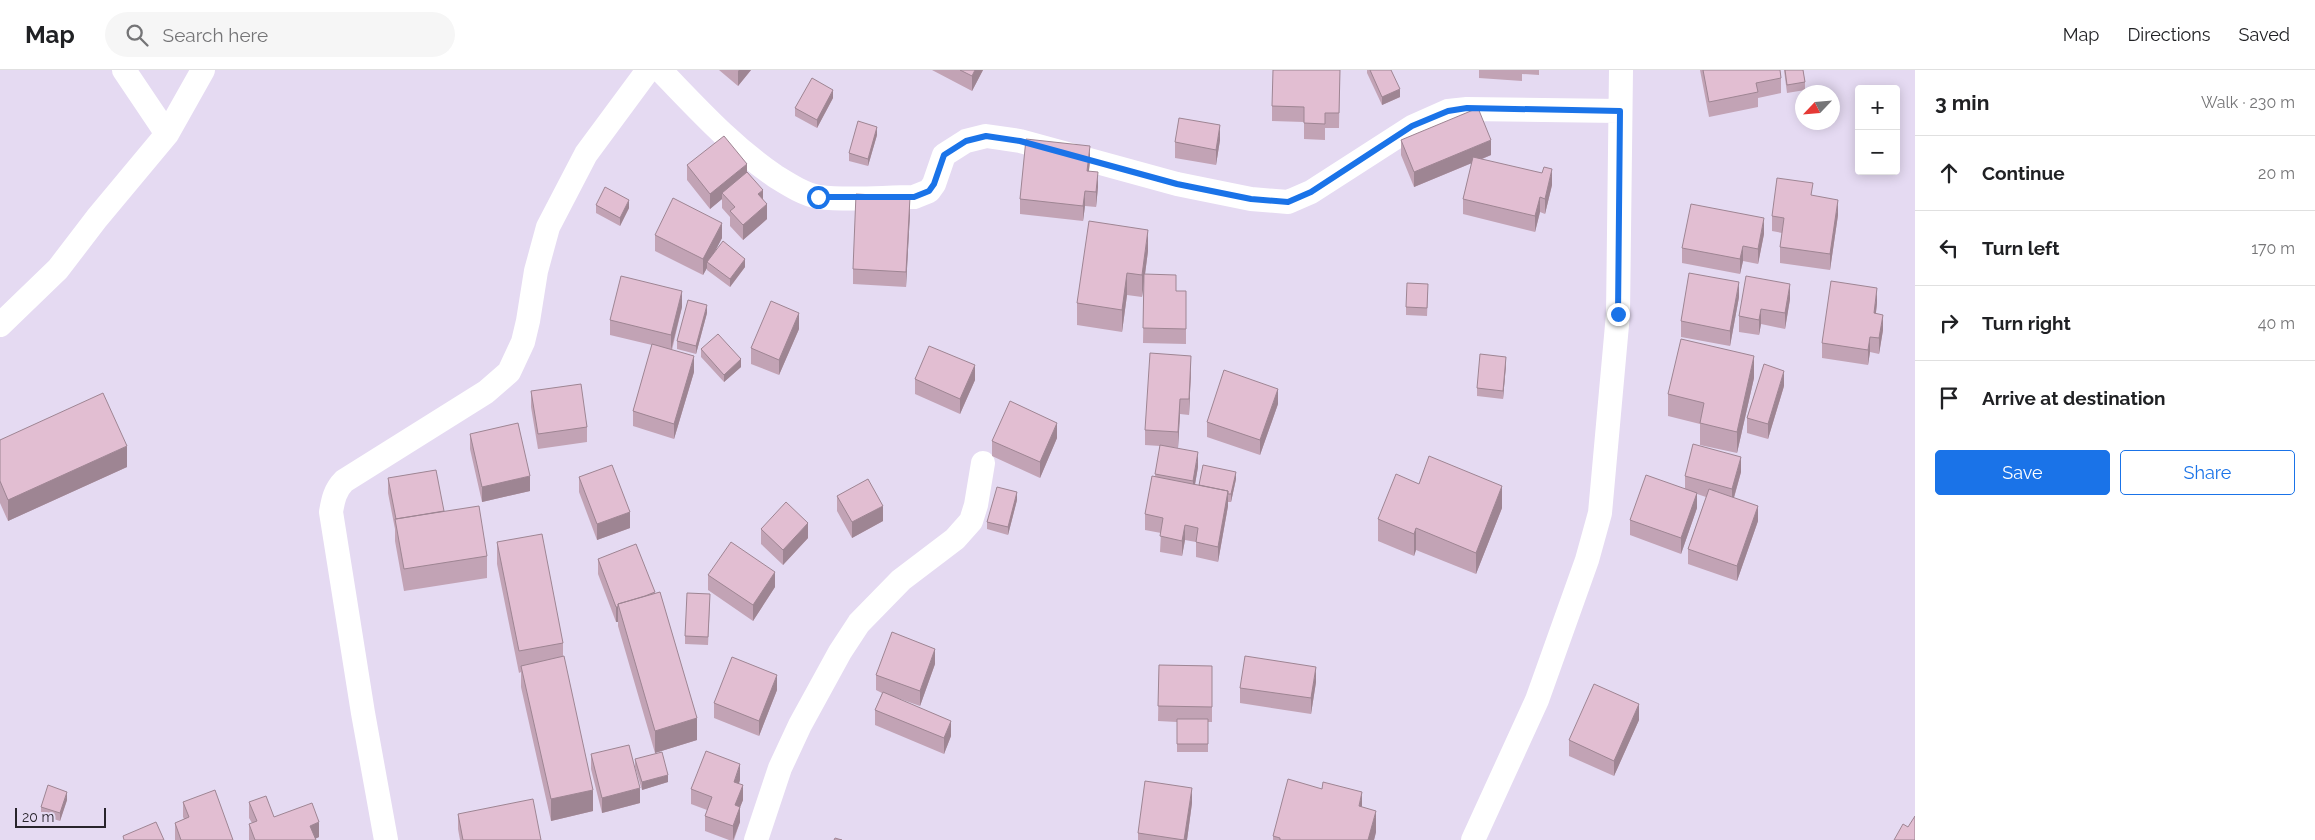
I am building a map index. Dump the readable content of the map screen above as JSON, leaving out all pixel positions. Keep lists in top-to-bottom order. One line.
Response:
{"scale_bar":"20 m","north":"bottom left","page":{"header":"Map","search":"Search here","nav":["Map","Directions","Saved"],"heading":["3 min","Walk · 230 m"],"map_buttons":["+","−"],"list":[["Continue","20 m"],["Turn left","170 m"],["Turn right","40 m"],"Arrive at destination"],"buttons":["Save","Share"],"scale":"20 m"}}
